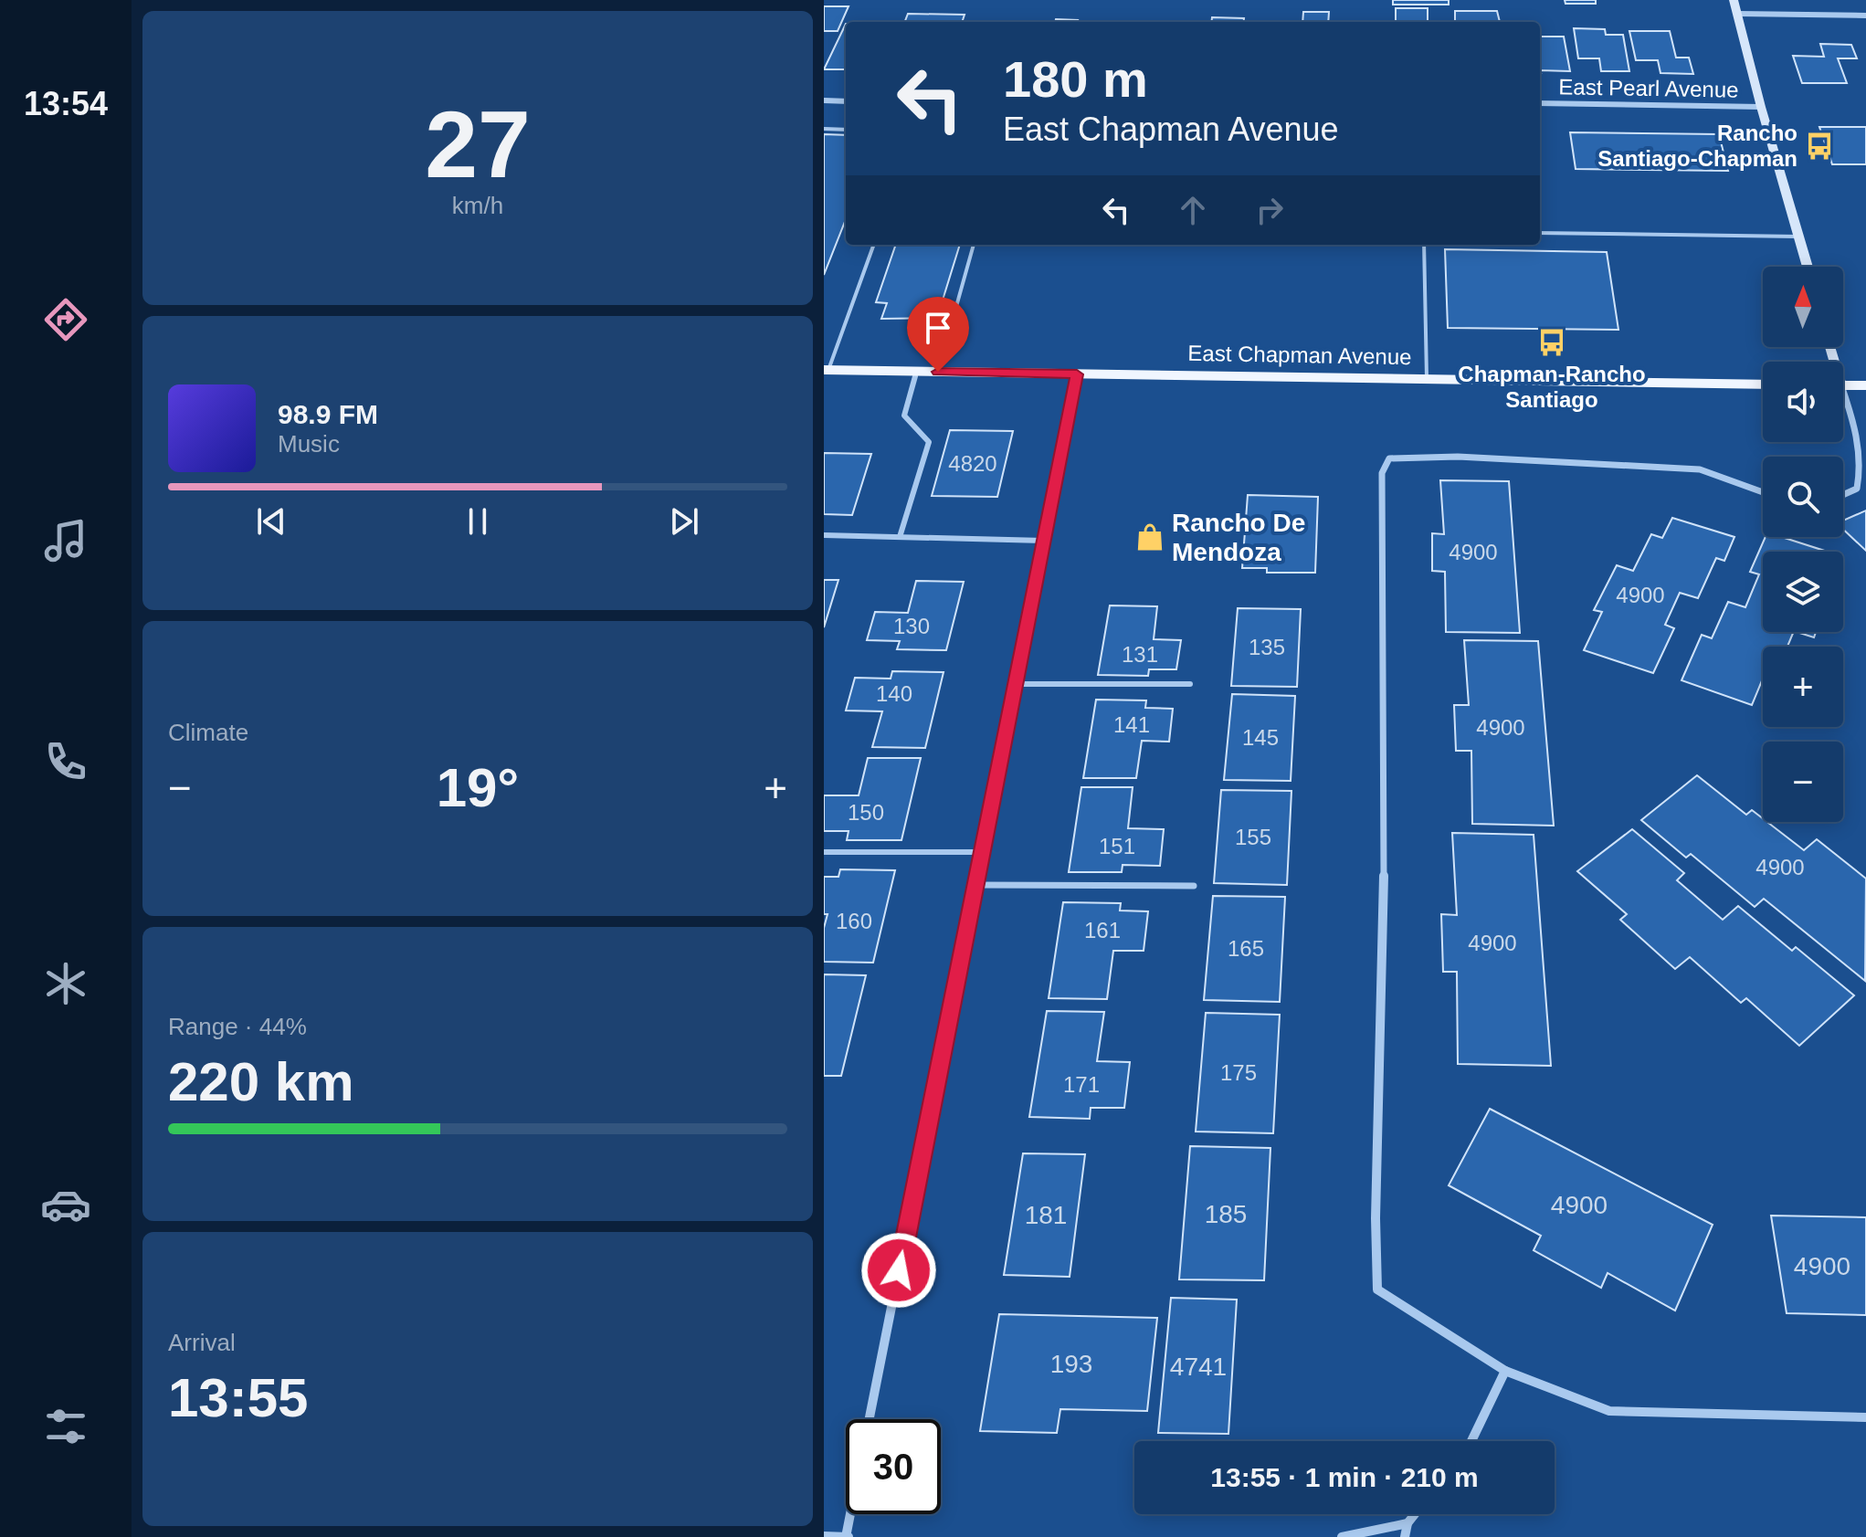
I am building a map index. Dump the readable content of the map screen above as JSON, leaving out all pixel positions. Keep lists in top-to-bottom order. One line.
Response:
{"streets":{"main road":["East Chapman Avenue"],"street":["East Pearl Avenue"]},"places":{"bus stop":["Rancho Santiago-Chapman","Chapman-Rancho Santiago"],"shop":["Rancho De Mendoza"]},"house_numbers":["4820","4900","4900","130","135","131","140","141","4900","145","150","155","151","4900","160","161","4900","165","175","171","4900","185","181","4900","193","4741"],"north":"top","page":{"tabs":"13:54","tile":[["27","km/h"],"Climate",["Range · 44%","220 km"],["Arrival","13:55"]],"turn":["180 m","East Chapman Avenue"],"map_buttons":["+","−"],"song":["98.9 FM","Music"],"heat":["−","19°","+"],"limit":"30","trip":"13:55 · 1 min · 210 m"}}
